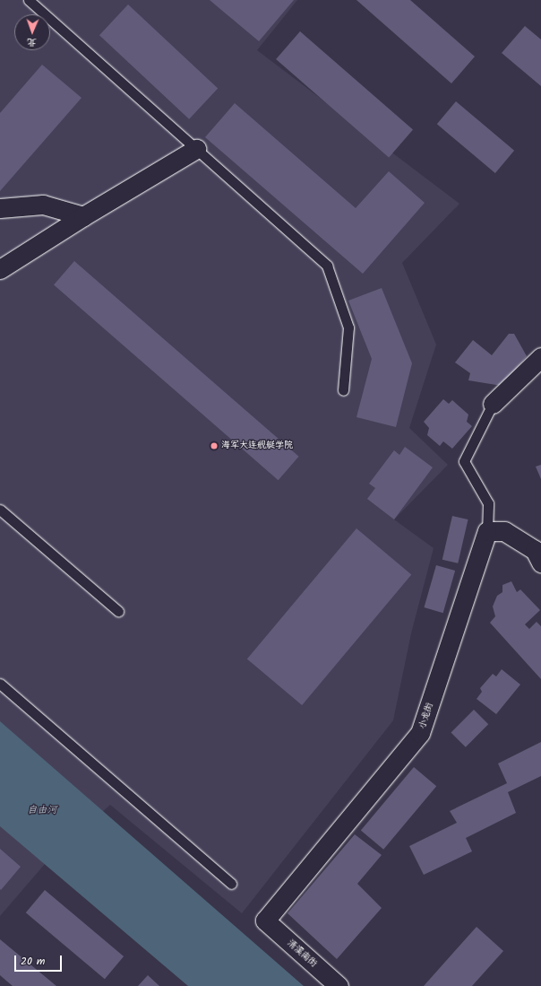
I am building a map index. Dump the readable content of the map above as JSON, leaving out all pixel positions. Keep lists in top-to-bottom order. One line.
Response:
{"streets":{"street":["小龙街","清溪南街"]},"crossings":[["小龙街","清溪南街"]],"water":["自由河"],"places":["海军大连舰艇学院"],"scale_bar":"20 m","north":"bottom"}
